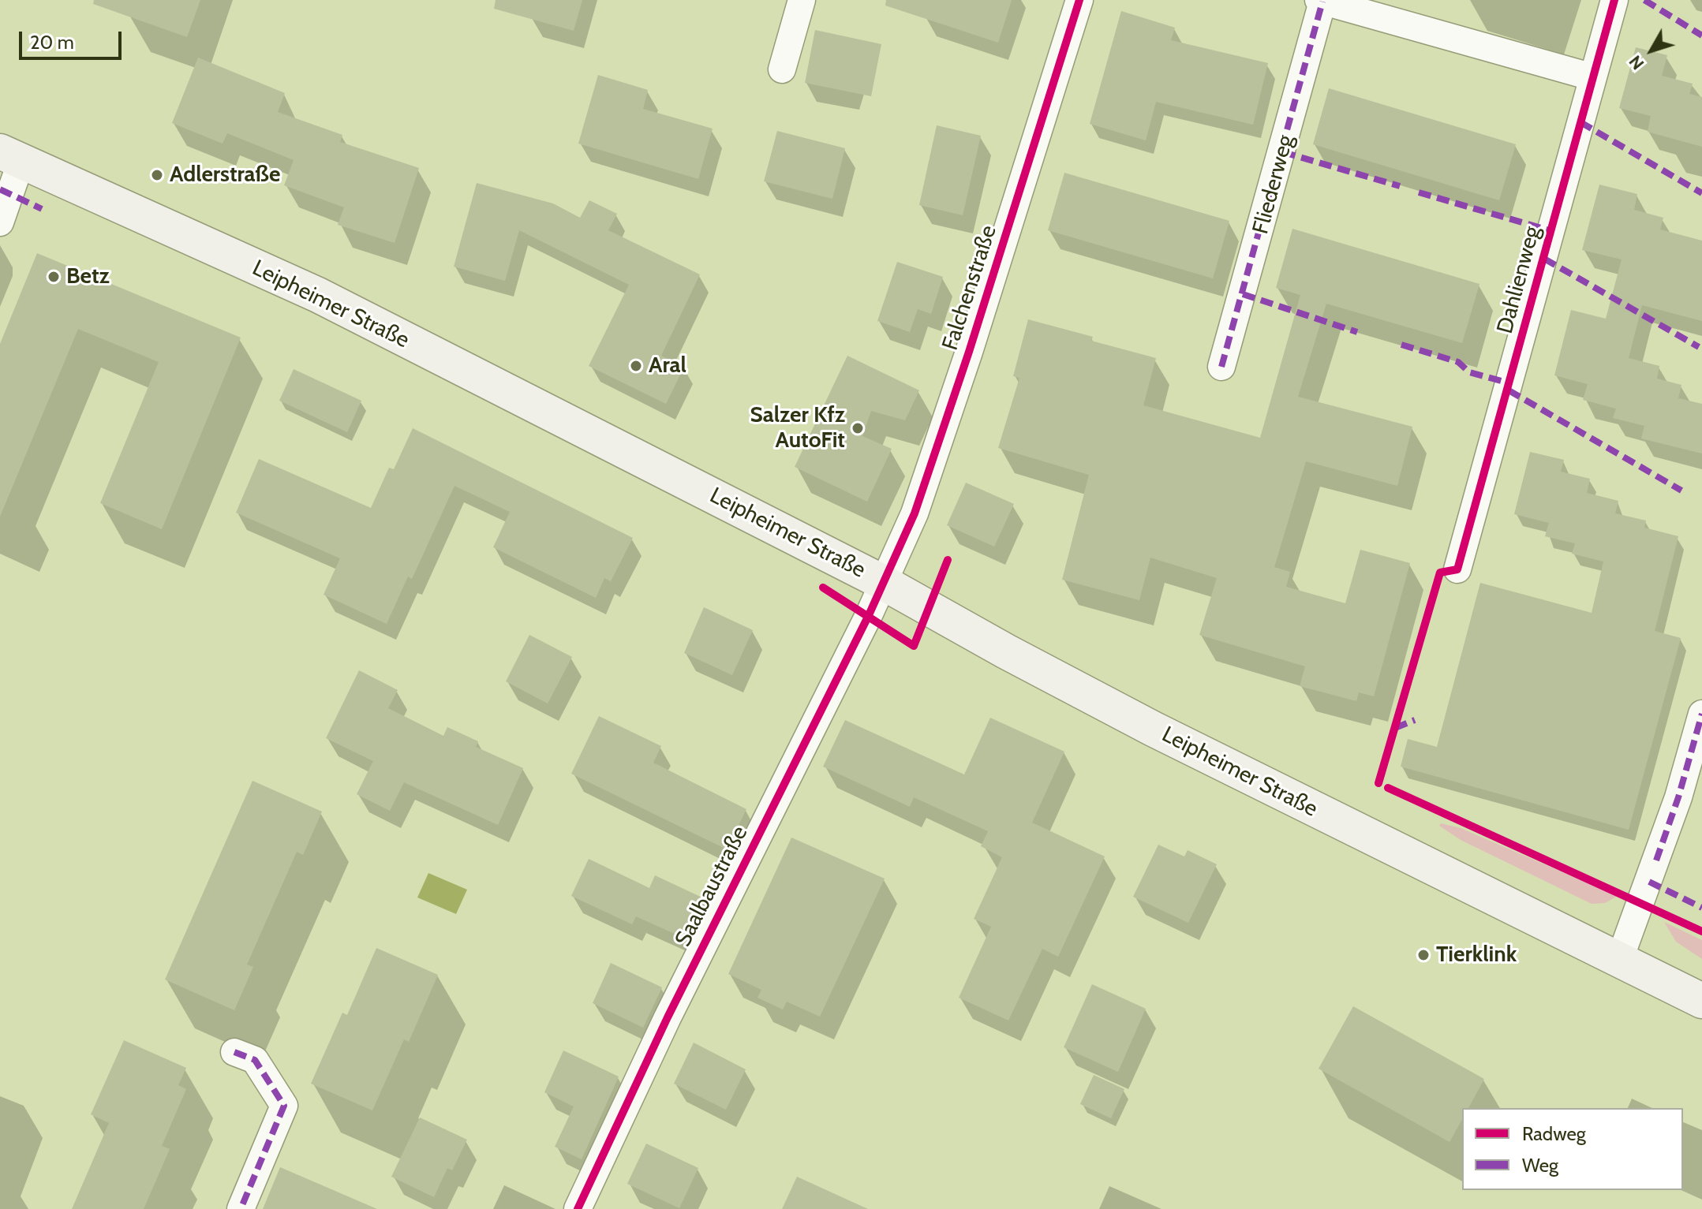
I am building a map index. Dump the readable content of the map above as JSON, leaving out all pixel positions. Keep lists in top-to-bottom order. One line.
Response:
{"streets":{"main road":["Leipheimer Straße"],"street":["Fliederweg","Dahlienweg","Falchenstraße","Saalbaustraße"]},"crossings":[["Fliederweg","Dahlienweg"],["Falchenstraße","Leipheimer Straße"],["Falchenstraße","Saalbaustraße"],["Leipheimer Straße","Saalbaustraße"]],"places":["Adlerstraße","Betz","Aral","Salzer Kfz AutoFit","Tierklink"],"legend":["Radweg","Weg"],"scale_bar":"20 m","north":"bottom left"}
